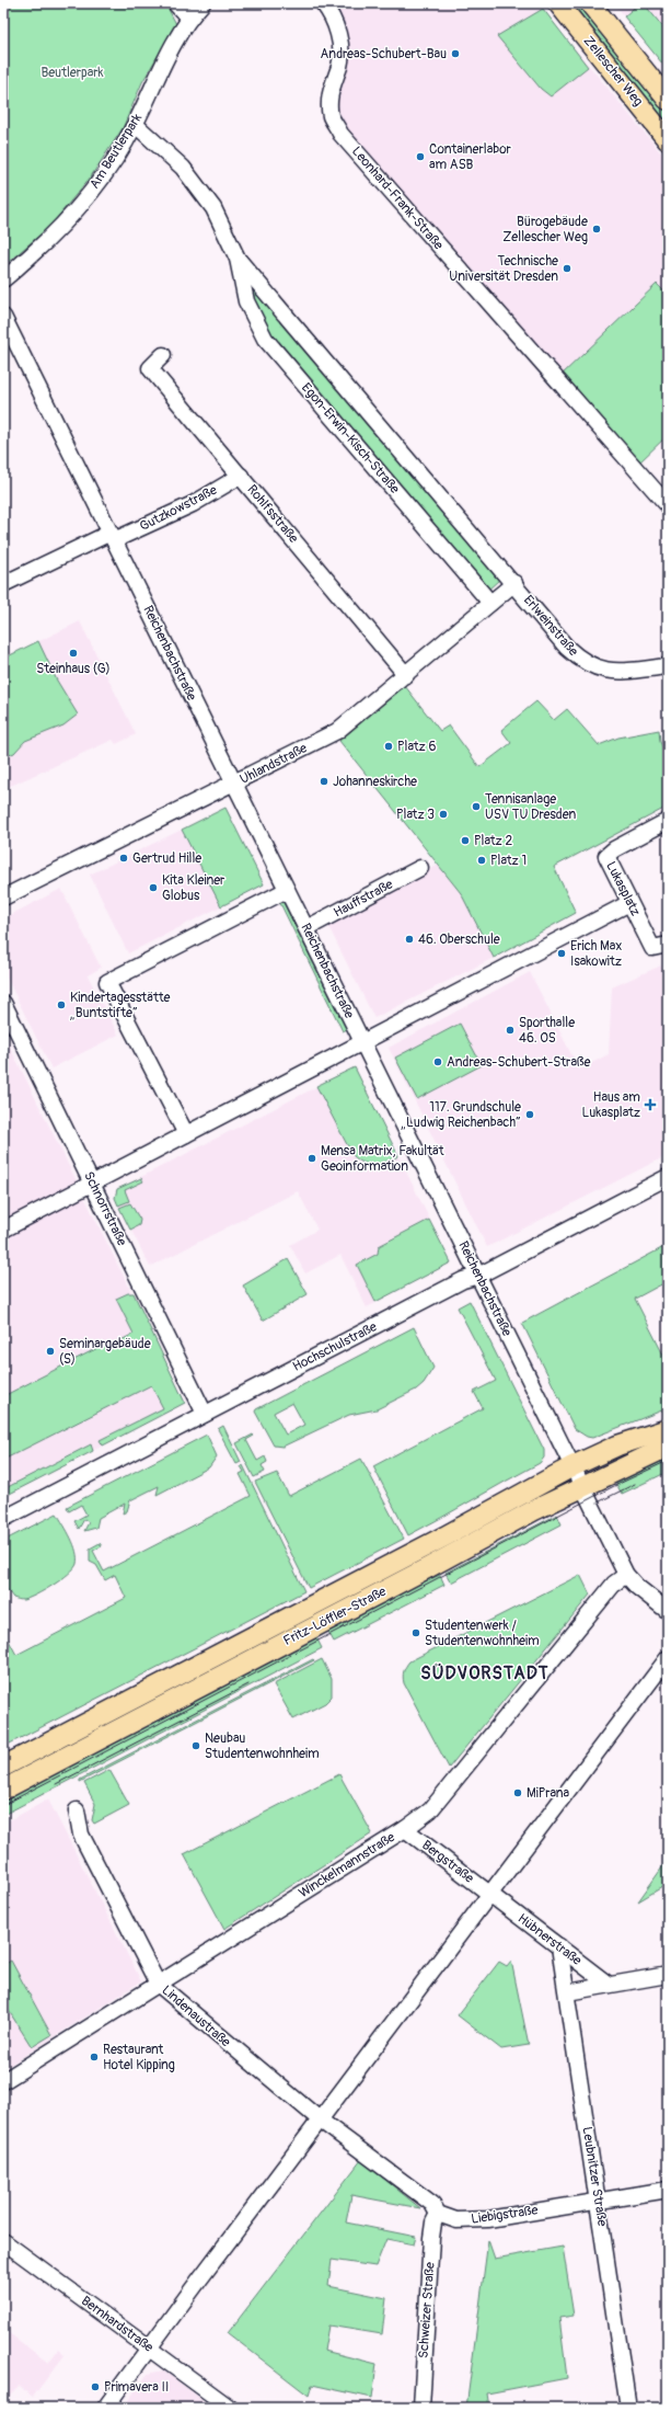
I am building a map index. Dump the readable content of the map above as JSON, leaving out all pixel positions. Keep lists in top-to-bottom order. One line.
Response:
{"streets":{"main road":["Zellescher Weg","Fritz-Löffler-Straße"],"street":["Am Beutlerpark","Leonhard-Frank-Straße","Egon-Erwin-Kisch-Straße","Gutzkowstraße","Rohlfsstraße","Erlweinstraße","Reichenbachstraße","Uhlandstraße","Lukasplatz","Hauffstraße","Schnorrstraße","Hochschulstraße","Bergstraße","Winckelmannstraße","Hübnerstraße","Lindenaustraße","Leubnitzer Straße","Liebigstraße","Schweizer Straße","Bernhardstraße"]},"crossings":[["Am Beutlerpark","Egon-Erwin-Kisch-Straße"],["Egon-Erwin-Kisch-Straße","Erlweinstraße"],["Egon-Erwin-Kisch-Straße","Uhlandstraße"],["Gutzkowstraße","Rohlfsstraße"],["Gutzkowstraße","Reichenbachstraße"],["Rohlfsstraße","Uhlandstraße"],["Erlweinstraße","Uhlandstraße"],["Reichenbachstraße","Uhlandstraße"],["Reichenbachstraße","Hauffstraße"],["Reichenbachstraße","Hochschulstraße"],["Reichenbachstraße","Fritz-Löffler-Straße"],["Reichenbachstraße","Winckelmannstraße"],["Schnorrstraße","Hochschulstraße"],["Bergstraße","Winckelmannstraße"],["Bergstraße","Hübnerstraße"],["Winckelmannstraße","Lindenaustraße"],["Hübnerstraße","Leubnitzer Straße"],["Leubnitzer Straße","Liebigstraße"],["Liebigstraße","Schweizer Straße"]],"districts":["SÜDVORSTADT"],"parks":["Beutlerpark"],"places":{"other":["Andreas-Schubert-Bau","Containerlabor am ASB","Bürogebäude Zellescher Weg","Technische Universität Dresden","Steinhaus (G)","Platz 6","Johanneskirche","Tennisanlage USV TU Dresden","Platz 3","Platz 2","Gertrud Hille","Platz 1","Kita Kleiner Globus","46. Oberschule","Erich Max Isakowitz","Kindertagesstätte „Buntstifte“","Sporthalle 46. OS","Andreas-Schubert-Straße","117. Grundschule „Ludwig Reichenbach“","Mensa Matrix, Fakultät Geoinformation","Seminargebäude (S)","Studentenwerk / Studentenwohnheim","Neubau Studentenwohnheim","MiPrana","Restaurant Hotel Kipping","Primavera II"],"health":["Haus am Lukasplatz"]}}
